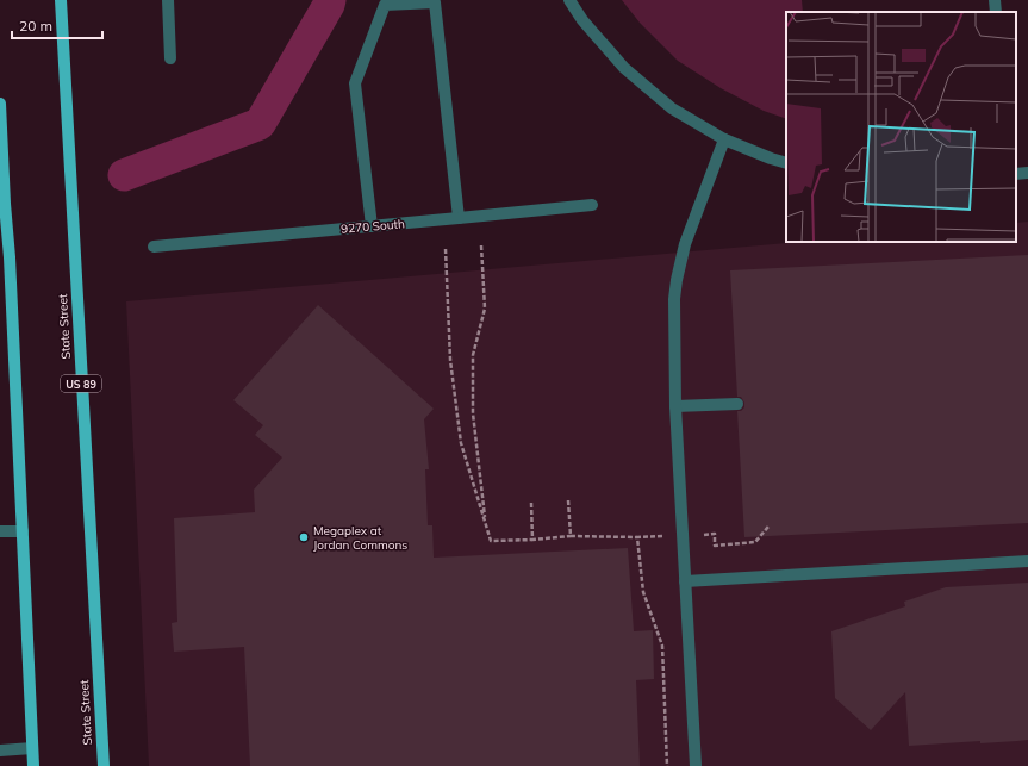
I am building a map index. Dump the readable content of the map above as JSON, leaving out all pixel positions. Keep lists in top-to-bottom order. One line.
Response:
{"streets":{"main road":["State Street","US 89"],"street":["9270 South"]},"places":["Megaplex at Jordan Commons"],"scale_bar":"20 m"}
